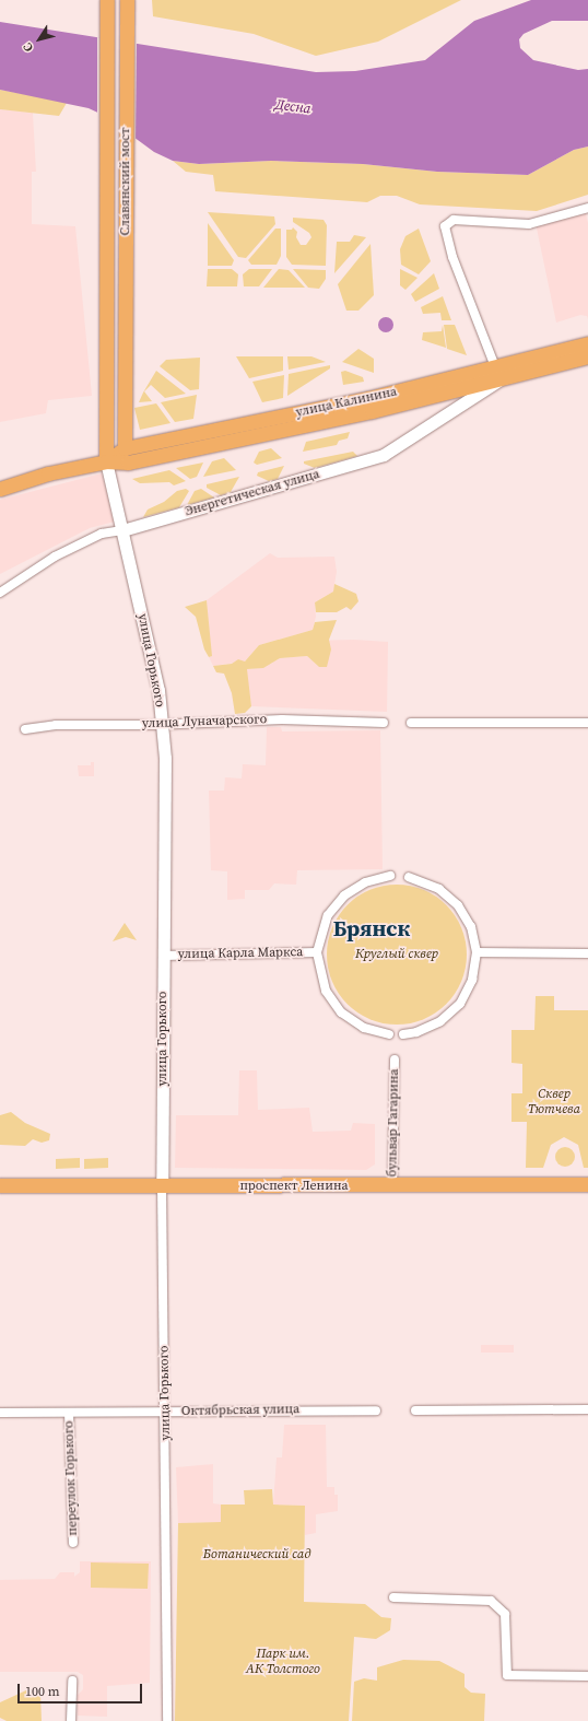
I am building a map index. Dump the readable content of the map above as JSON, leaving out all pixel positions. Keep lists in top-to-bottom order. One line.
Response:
{"streets":{"main road":["Славянский мост","улица Калинина","улица Горького","проспект Ленина"],"street":["Энергетическая улица","улица Луначарского","улица Карла Маркса","бульвар Гагарина","Октябрьская улица","переулок Горького"]},"crossings":[["Славянский мост","улица Калинина"],["Славянский мост","улица Горького"],["улица Калинина","Энергетическая улица"],["улица Калинина","улица Горького"],["Энергетическая улица","улица Горького"],["улица Горького","улица Луначарского"],["улица Горького","улица Карла Маркса"],["улица Горького","проспект Ленина"],["улица Горького","Октябрьская улица"],["бульвар Гагарина","проспект Ленина"],["Октябрьская улица","переулок Горького"]],"districts":["Брянск"],"water":["Десна"],"parks":["Круглый сквер","Сквер Тютчева","Ботанический сад","Парк им. АК Толстого"],"scale_bar":"100 m","north":"bottom left"}
